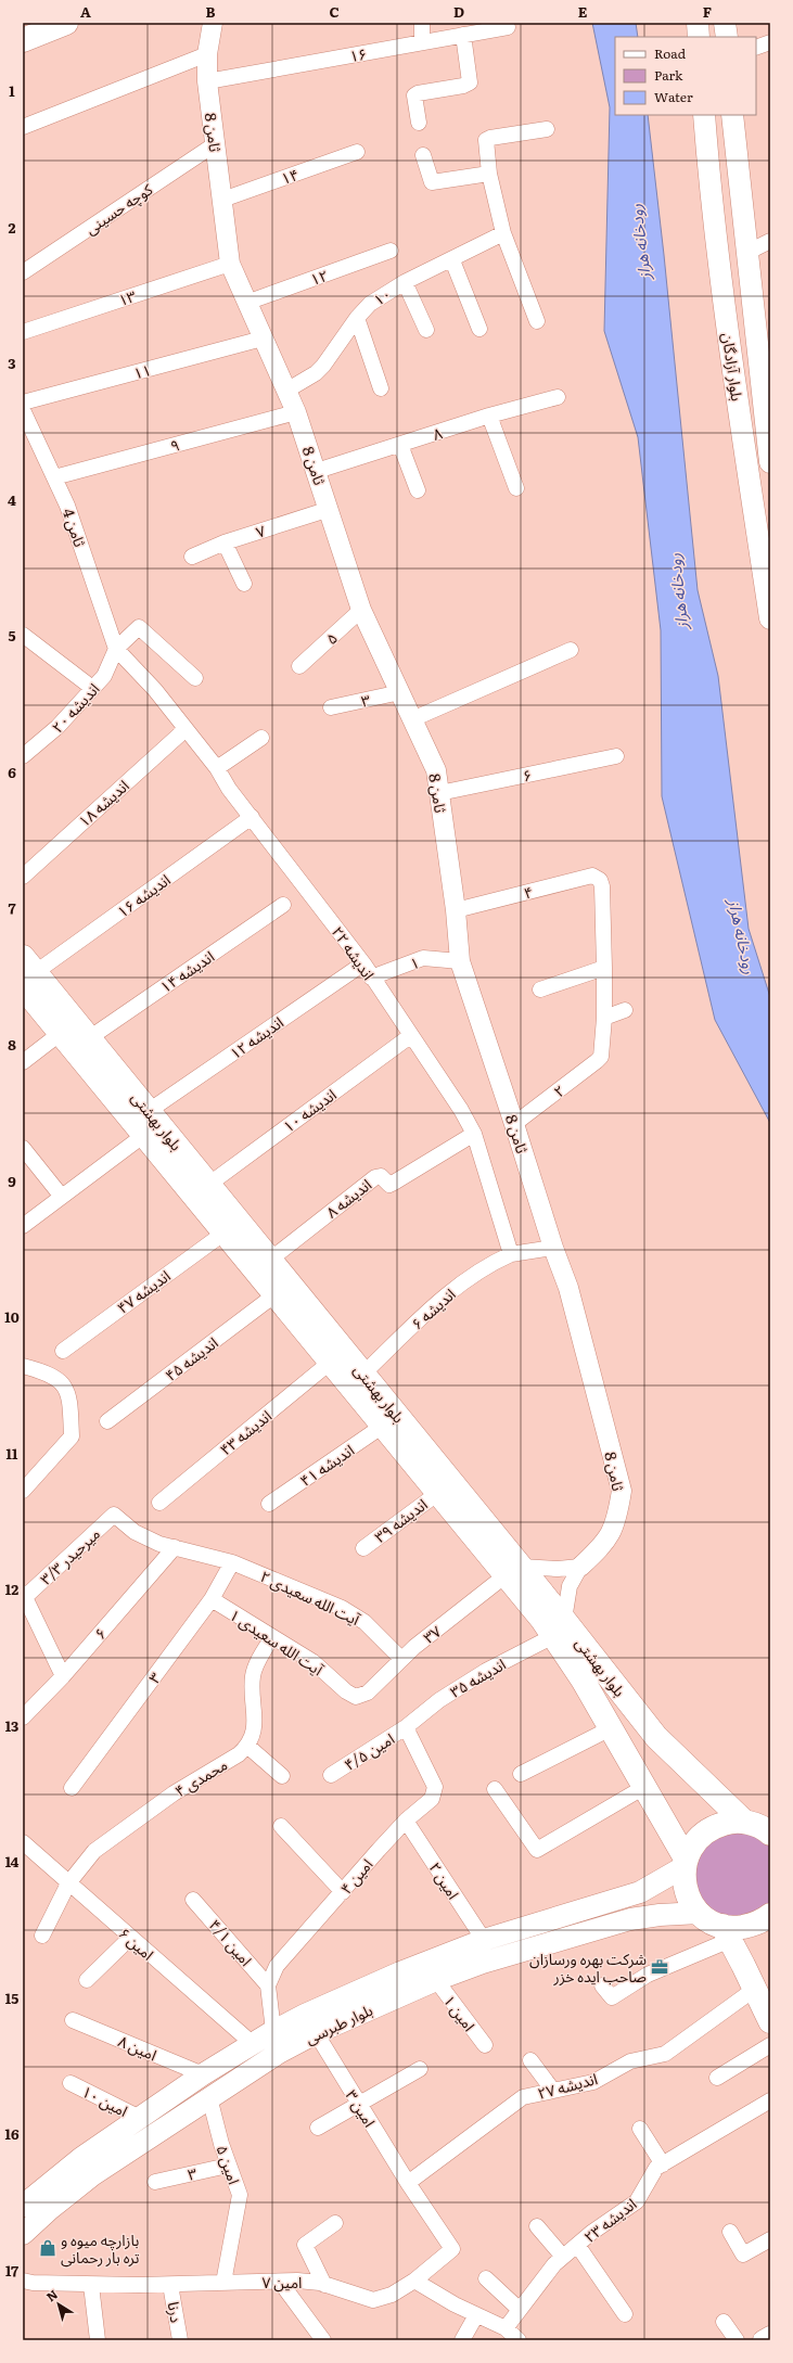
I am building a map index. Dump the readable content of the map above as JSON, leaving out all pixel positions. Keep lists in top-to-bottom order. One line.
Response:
{"streets":{"main road":["بلوار آزادگان","بلوار بهشتی","بلوار طبرسی"],"street":["۱۶","ثامن 8","۱۴","کوچه حسینی","۱۲","۱۰","۱۳","۱۱","۸","۹","ثامن 4","۷","۵","۳","اندیشه ۲۰","۶","اندیشه ۱۸","۴","اندیشه ۱۶","اندیشه ۲۲","۱","اندیشه ۱۴","اندیشه ۱۲","۲","اندیشه ۱۰","اندیشه ۸","اندیشه ۴۷","اندیشه ۶","اندیشه ۴۵","اندیشه ۴۳","اندیشه ۴۱","اندیشه ۳۹","میرحیدر ۳/۳","آیت الله سعیدی ۲","۳۷","آیت الله سعیدی ۱","اندیشه ۳۵","امین ۴/۵","محمدی ۴","امین ۴","امین ۲","امین ۴/۱","امین ۶","امین ۱","امین ۸","اندیشه ۲۷","امین ۱۰","امین ۳","امین ۵","اندیشه ۲۳","امین ۷","درنا"]},"crossings":[["۱۶","ثامن 8"],["ثامن 8","۱۴"],["ثامن 8","کوچه حسینی"],["ثامن 8","۱۲"],["ثامن 8","۱۰"],["ثامن 8","۱۳"],["ثامن 8","۱۱"],["ثامن 8","۸"],["ثامن 8","۹"],["ثامن 8","۷"],["ثامن 8","۵"],["ثامن 8","۳"],["ثامن 8","۶"],["ثامن 8","۴"],["ثامن 8","۱"],["ثامن 8","۲"],["۹","ثامن 4"],["ثامن 4","اندیشه ۲۰"],["ثامن 4","اندیشه ۲۲"],["۳","آیت الله سعیدی ۲"],["۳","آیت الله سعیدی ۱"],["۳","امین ۵"],["اندیشه ۲۰","اندیشه ۲۲"],["۶","آیت الله سعیدی ۲"],["اندیشه ۱۸","اندیشه ۲۲"],["اندیشه ۱۶","اندیشه ۲۲"],["اندیشه ۱۶","بلوار بهشتی"],["اندیشه ۲۲","۱"],["اندیشه ۲۲","اندیشه ۱۲"],["اندیشه ۲۲","اندیشه ۱۰"],["اندیشه ۲۲","اندیشه ۸"],["اندیشه ۲۲","اندیشه ۶"],["اندیشه ۱۴","بلوار بهشتی"],["اندیشه ۱۲","بلوار بهشتی"],["اندیشه ۱۰","بلوار بهشتی"],["بلوار بهشتی","اندیشه ۸"],["بلوار بهشتی","اندیشه ۴۷"],["بلوار بهشتی","اندیشه ۶"],["بلوار بهشتی","اندیشه ۴۵"],["بلوار بهشتی","اندیشه ۴۳"],["بلوار بهشتی","اندیشه ۴۱"],["بلوار بهشتی","اندیشه ۳۹"],["بلوار بهشتی","۳۷"],["بلوار بهشتی","اندیشه ۳۵"],["بلوار بهشتی","بلوار طبرسی"],["میرحیدر ۳/۳","آیت الله سعیدی ۲"],["آیت الله سعیدی ۲","۳۷"],["۳۷","آیت الله سعیدی ۱"],["اندیشه ۳۵","امین ۴/۵"],["اندیشه ۳۵","امین ۴"],["امین ۴/۵","امین ۴"],["محمدی ۴","امین ۶"],["امین ۴","امین ۲"],["امین ۴","امین ۴/۱"],["امین ۲","بلوار طبرسی"],["امین ۶","بلوار طبرسی"],["امین ۱","بلوار طبرسی"],["بلوار طبرسی","امین ۸"],["بلوار طبرسی","امین ۱۰"],["بلوار طبرسی","امین ۳"],["بلوار طبرسی","امین ۵"],["اندیشه ۲۷","امین ۳"],["امین ۳","امین ۷"],["امین ۵","امین ۷"],["امین ۷","درنا"]],"water":["رودخانه هراز"],"places":{"office":["شرکت بهره ورسازان صاحب ایده خزر"],"shop":["بازارچه میوه و تره بار رحمانی"]},"legend":["Road","Park","Water"],"north":"top left","grid":{"columns":["A","B","C","D","E","F"],"rows":["1","2","3","4","5","6","7","8","9","10","11","12","13","14","15","16","17"]}}
